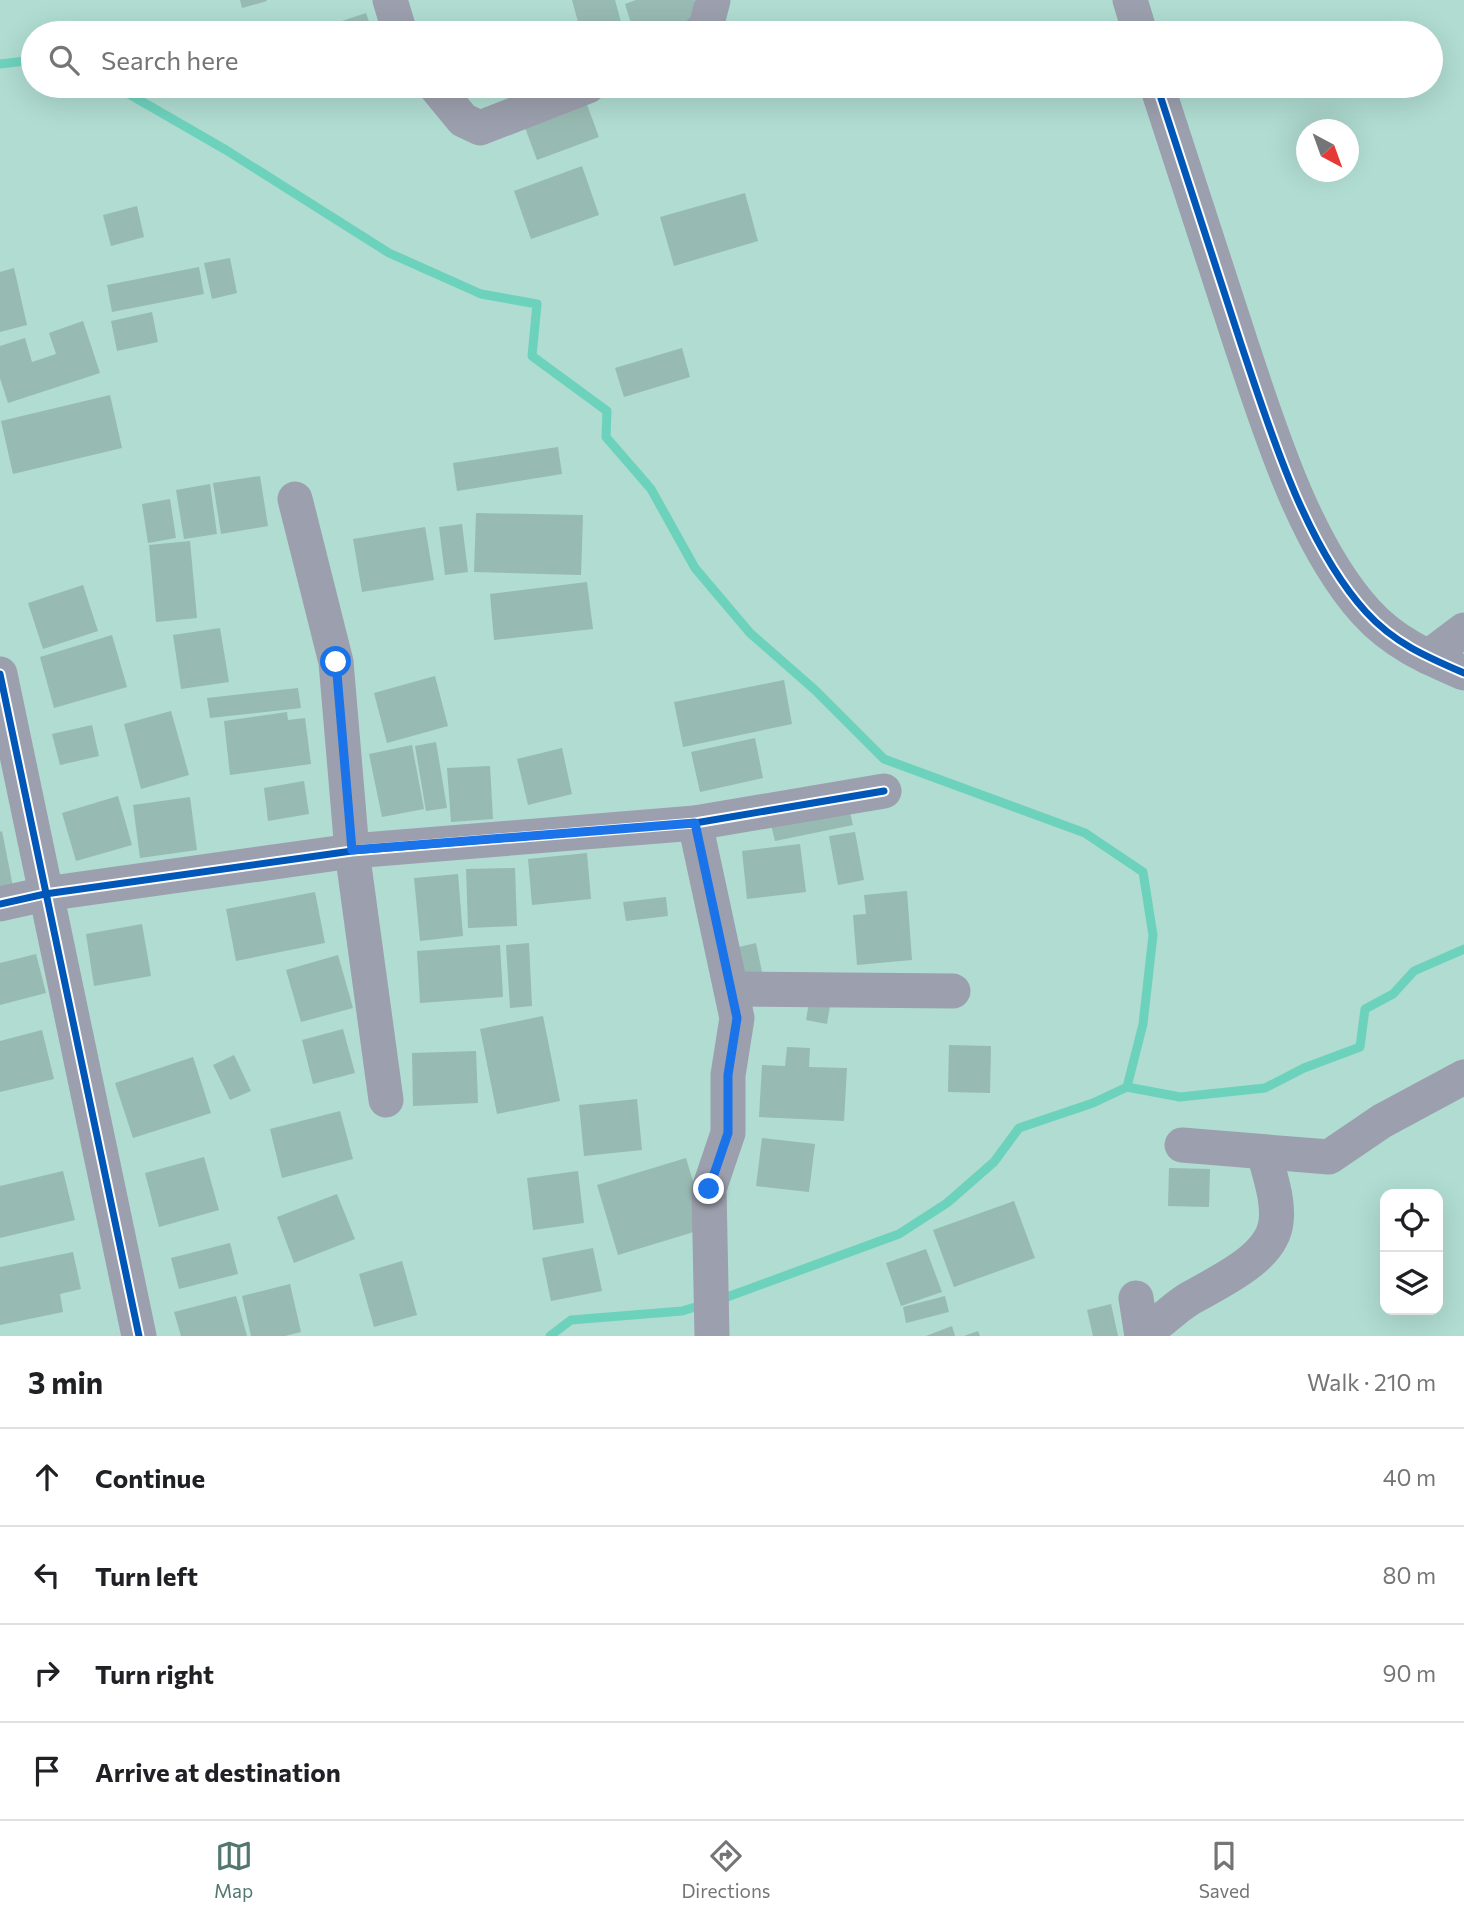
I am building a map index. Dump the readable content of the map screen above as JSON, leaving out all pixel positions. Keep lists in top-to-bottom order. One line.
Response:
{"north":"bottom right","page":{"search":"Search here","heading":["3 min","Walk · 210 m"],"list":[["Continue","40 m"],["Turn left","80 m"],["Turn right","90 m"],"Arrive at destination"],"nav":["Map","Directions","Saved"]}}
